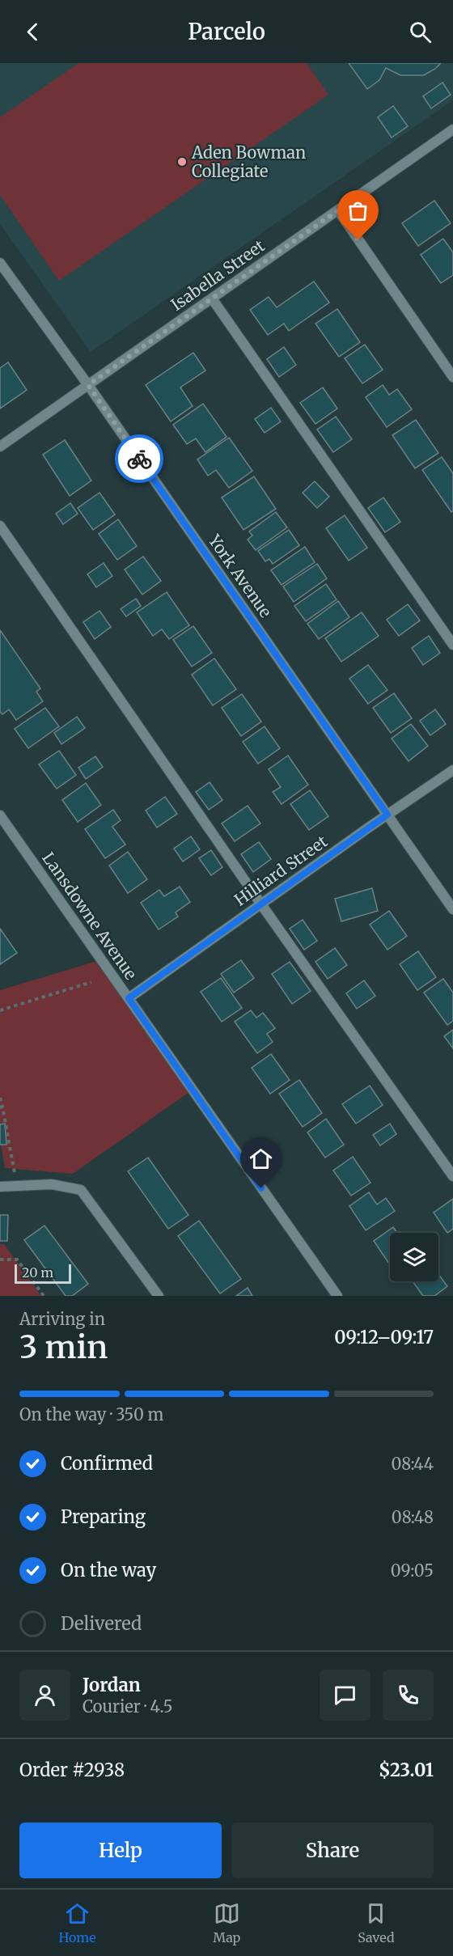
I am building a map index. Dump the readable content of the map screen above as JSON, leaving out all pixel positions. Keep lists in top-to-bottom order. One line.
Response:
{"streets":{"street":["Isabella Street","York Avenue","Hilliard Street","Lansdowne Avenue"]},"crossings":[["Isabella Street","York Avenue"],["York Avenue","Hilliard Street"],["Hilliard Street","Lansdowne Avenue"]],"places":["Aden Bowman Collegiate"],"scale_bar":"20 m","page":{"header":"Parcelo","scale":"20 m","heading":["3 min","Arriving in","09:12–09:17"],"panel":["Jordan","Courier · 4.5","Order #2938","$23.01"],"bar":"On the way · 350 m","list":[["Confirmed","08:44"],["Preparing","08:48"],["On the way","09:05"],"Delivered"],"buttons":["Help","Share"],"tabs":["Home","Map","Saved"]}}
